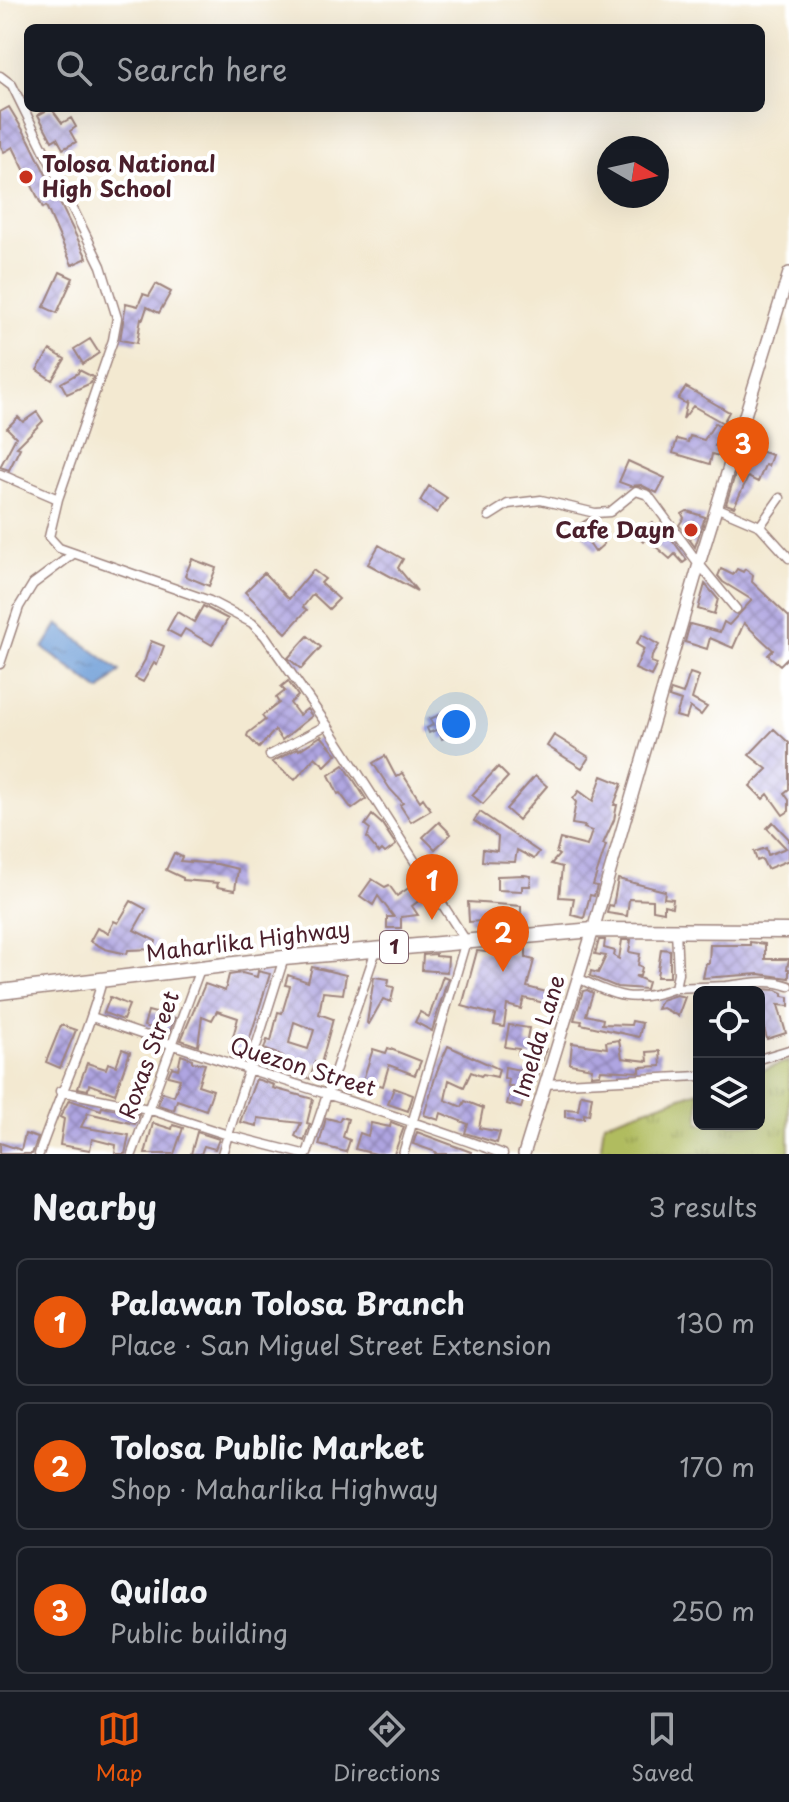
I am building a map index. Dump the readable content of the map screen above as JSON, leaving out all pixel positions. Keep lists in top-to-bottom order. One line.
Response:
{"streets":{"highway":["Maharlika Highway","1"],"street":["Imelda Lane","Roxas Street","Quezon Street"]},"crossings":[["Maharlika Highway","Imelda Lane"],["Maharlika Highway","Roxas Street"],["Roxas Street","Quezon Street"]],"places":["Tolosa National High School","Cafe Dayn"],"north":"right","page":{"search":"Search here","pins":["3","1","2"],"heading":["Nearby","3 results"],"list":[{"mark":"1","name":"Palawan Tolosa Branch","note":"Place · San Miguel Street Extension","value":"130 m"},{"mark":"2","name":"Tolosa Public Market","note":"Shop · Maharlika Highway","value":"170 m"},{"mark":"3","name":"Quilao","note":"Public building","value":"250 m"}],"nav":["Map","Directions","Saved"]}}
